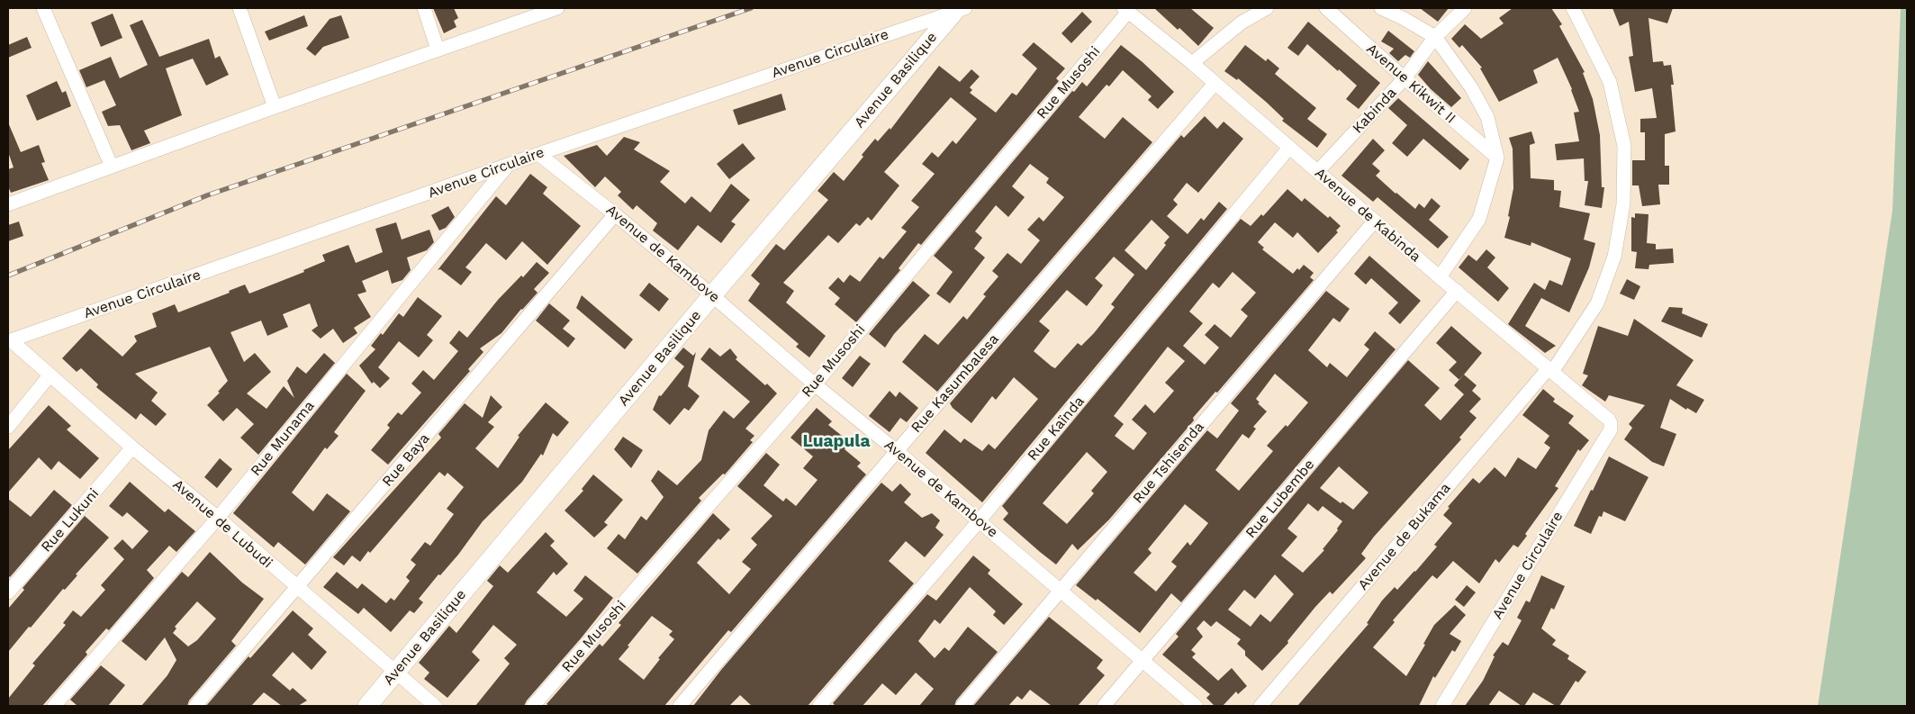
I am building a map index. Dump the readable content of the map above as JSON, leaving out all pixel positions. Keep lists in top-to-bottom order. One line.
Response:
{"streets":{"street":["Avenue Circulaire","Avenue Basilique","Rue Musoshi","Avenue Kikwit II","Kabinda","Avenue de Kabinda","Avenue de Kambove","Rue Kasumbalesa","Rue Kaïnda","Rue Munama","Rue Baya","Rue Tshisenda","Rue Lubembe","Rue Lukuni","Avenue de Lubudi","Avenue de Bukama"]},"crossings":[["Avenue Circulaire","Avenue Basilique"],["Avenue Circulaire","Avenue de Kabinda"],["Avenue Circulaire","Avenue de Kambove"],["Avenue Circulaire","Rue Munama"],["Avenue Circulaire","Avenue de Lubudi"],["Avenue Basilique","Avenue de Kambove"],["Avenue Basilique","Avenue de Lubudi"],["Rue Musoshi","Avenue de Kabinda"],["Rue Musoshi","Avenue de Kambove"],["Avenue Kikwit II","Kabinda"],["Kabinda","Avenue de Kabinda"],["Avenue de Kabinda","Rue Kasumbalesa"],["Avenue de Kabinda","Rue Kaïnda"],["Avenue de Kabinda","Rue Tshisenda"],["Avenue de Kabinda","Rue Lubembe"],["Avenue de Kabinda","Avenue de Bukama"],["Avenue de Kambove","Rue Kasumbalesa"],["Avenue de Kambove","Rue Kaïnda"],["Avenue de Kambove","Rue Baya"],["Avenue de Kambove","Rue Tshisenda"],["Avenue de Kambove","Rue Lubembe"],["Rue Munama","Avenue de Lubudi"],["Rue Baya","Avenue de Lubudi"],["Rue Lukuni","Avenue de Lubudi"]],"districts":["Luapula"]}
